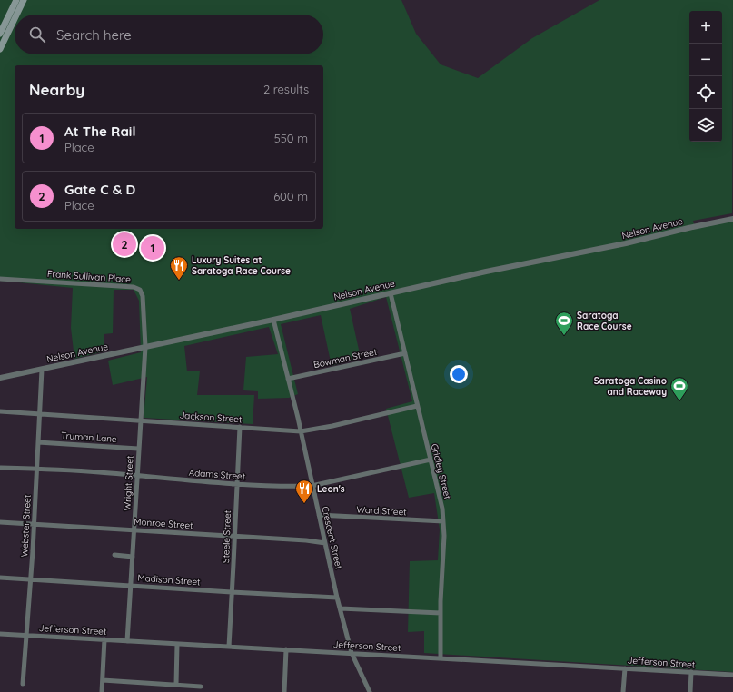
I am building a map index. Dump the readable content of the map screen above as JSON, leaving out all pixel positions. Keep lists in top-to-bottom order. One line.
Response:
{"streets":{"street":["Nelson Avenue","Frank Sullivan Place","Bowman Street","Jackson Street","Truman Lane","Gridley Street","Adams Street","Wright Street","Ward Street","Monroe Street","Webster Street","Steele Street","Crescent Street","Madison Street","Jefferson Street"]},"crossings":[["Nelson Avenue","Frank Sullivan Place"],["Nelson Avenue","Gridley Street"],["Nelson Avenue","Wright Street"],["Nelson Avenue","Webster Street"],["Nelson Avenue","Crescent Street"],["Frank Sullivan Place","Wright Street"],["Bowman Street","Gridley Street"],["Bowman Street","Crescent Street"],["Jackson Street","Gridley Street"],["Jackson Street","Wright Street"],["Jackson Street","Webster Street"],["Jackson Street","Steele Street"],["Jackson Street","Crescent Street"],["Truman Lane","Wright Street"],["Truman Lane","Webster Street"],["Gridley Street","Adams Street"],["Gridley Street","Ward Street"],["Gridley Street","Jefferson Street"],["Adams Street","Wright Street"],["Adams Street","Webster Street"],["Adams Street","Steele Street"],["Adams Street","Crescent Street"],["Wright Street","Monroe Street"],["Wright Street","Madison Street"],["Wright Street","Jefferson Street"],["Ward Street","Crescent Street"],["Monroe Street","Webster Street"],["Monroe Street","Steele Street"],["Monroe Street","Crescent Street"],["Webster Street","Madison Street"],["Webster Street","Jefferson Street"],["Steele Street","Madison Street"],["Steele Street","Jefferson Street"],["Crescent Street","Madison Street"],["Crescent Street","Jefferson Street"]],"places":{"restaurant":["Luxury Suites at Saratoga Race Course","Leon's"],"sports":["Saratoga Race Course","Saratoga Casino and Raceway"]},"page":{"map_buttons":["+","−"],"search":"Search here","heading":["Nearby","2 results"],"list":[{"mark":"1","name":"At The Rail","note":"Place","value":"550 m"},{"mark":"2","name":"Gate C & D","note":"Place","value":"600 m"}],"pins":["2","1"]}}
